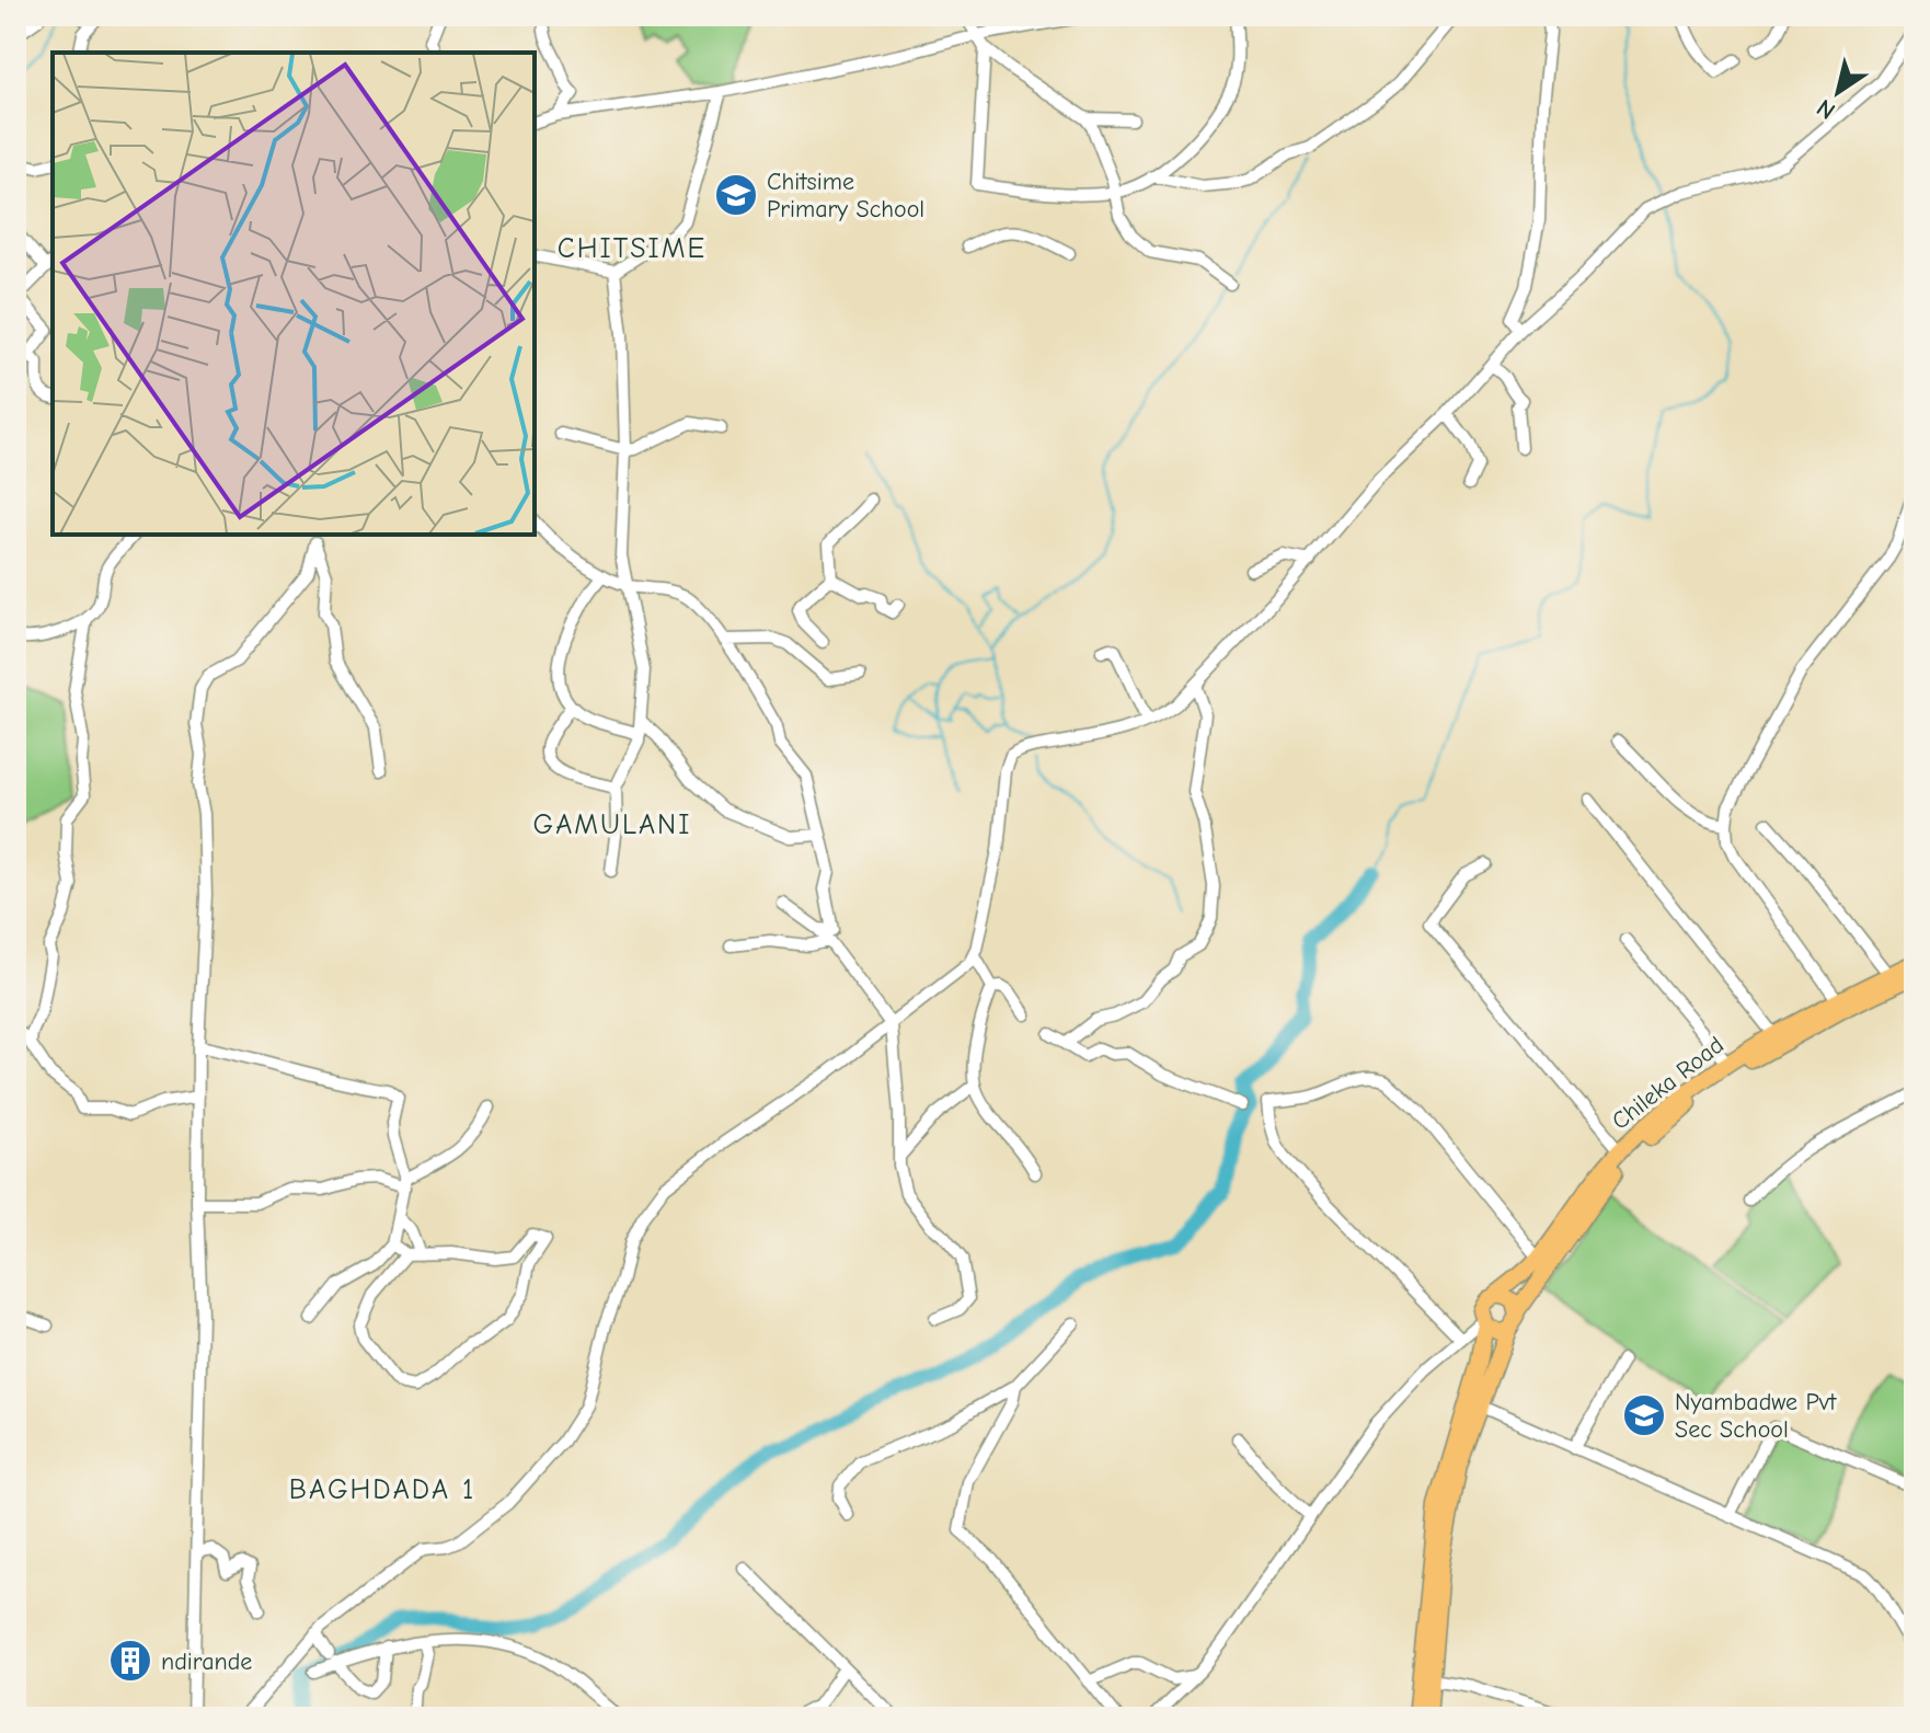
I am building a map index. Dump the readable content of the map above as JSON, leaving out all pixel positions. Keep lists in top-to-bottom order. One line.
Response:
{"streets":{"highway":["Chileka Road"]},"districts":["CHITSIME","GAMULANI","BAGHDADA 1"],"places":{"school or university":["Chitsime Primary School","Nyambadwe Pvt Sec School"],"building":["ndirande"]},"north":"bottom left"}
